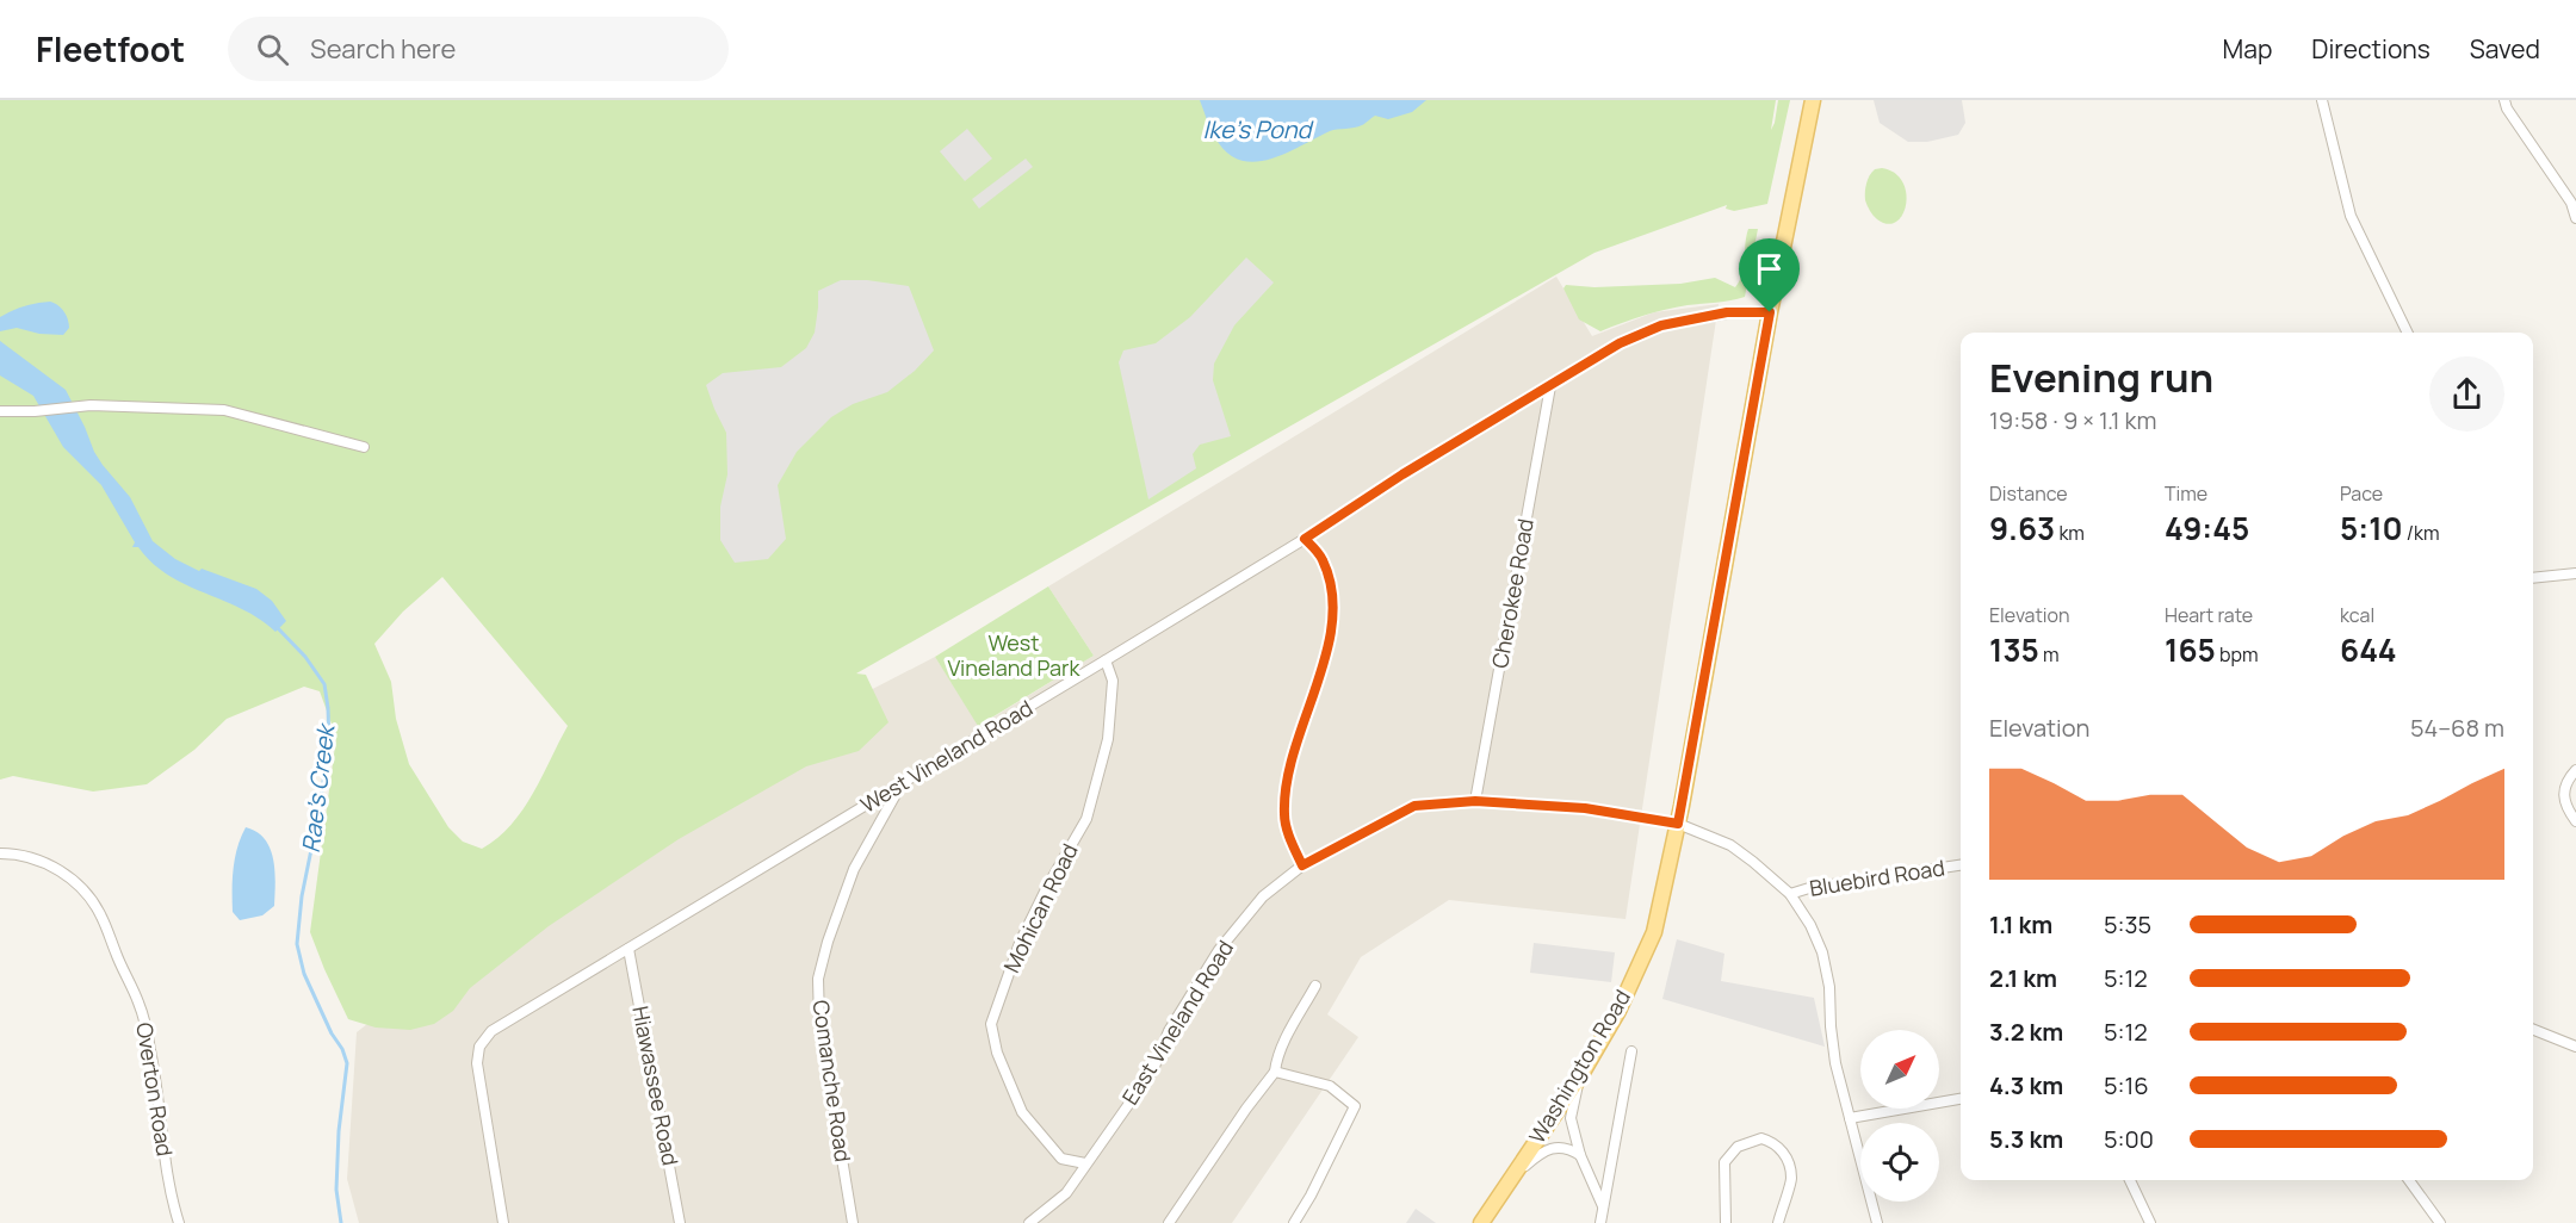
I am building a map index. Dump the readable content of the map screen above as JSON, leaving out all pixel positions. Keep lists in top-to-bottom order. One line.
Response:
{"streets":{"main road":["Washington Road"],"street":["Cherokee Road","West Vineland Road","Bluebird Road","Mohican Road","East Vineland Road","Comanche Road","Hiawassee Road","Overton Road"]},"crossings":[["Cherokee Road","West Vineland Road"],["Cherokee Road","East Vineland Road"],["West Vineland Road","Mohican Road"],["West Vineland Road","Washington Road"],["West Vineland Road","Comanche Road"],["West Vineland Road","Hiawassee Road"],["Bluebird Road","East Vineland Road"],["Mohican Road","East Vineland Road"],["East Vineland Road","Washington Road"]],"water":["Ike's Pond","Rae's Creek"],"parks":["West Vineland Park"],"north":"top right","page":{"header":"Fleetfoot","search":"Search here","nav":["Map","Directions","Saved"],"heading":["Evening run","19:58 · 9 × 1.1 km"],"stats":[["Distance","9.63 km"],["Time","49:45"],["Pace","5:10 /km"],["Elevation","135 m"],["Heart rate","165 bpm"],["kcal","644"]],"chart":["Elevation","54–68 m"],"list":[{"name":"1.1 km","note":"5:35"},{"name":"2.1 km","note":"5:12"},{"name":"3.2 km","note":"5:12"},{"name":"4.3 km","note":"5:16"},{"name":"5.3 km","note":"5:00"}]}}
